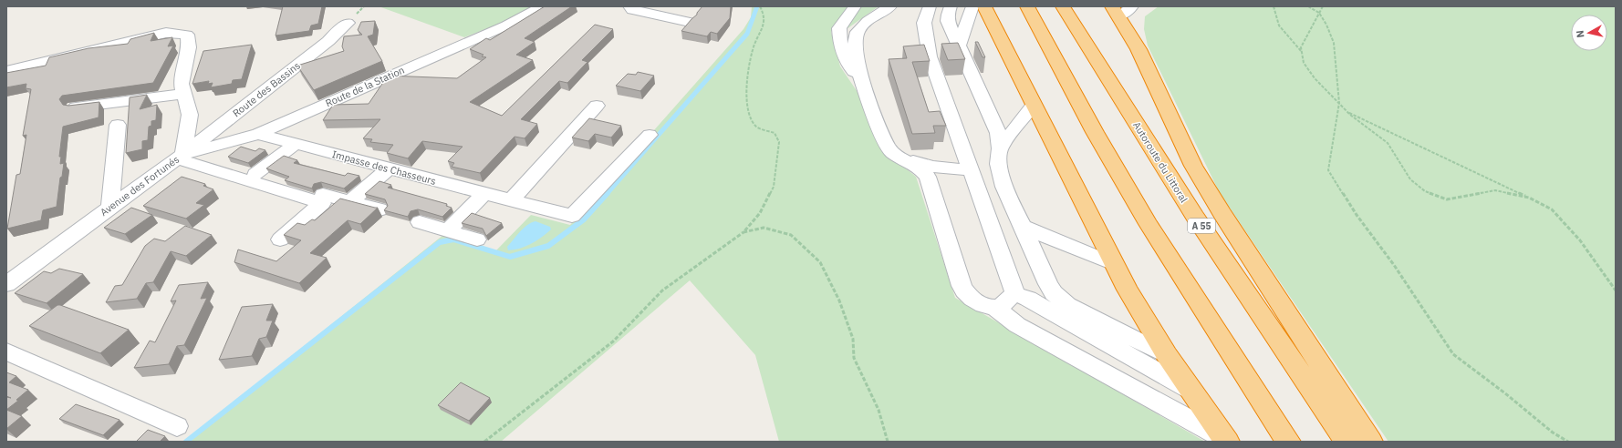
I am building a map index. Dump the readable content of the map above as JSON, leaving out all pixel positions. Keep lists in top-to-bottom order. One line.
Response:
{"streets":{"highway":["Autoroute du Littoral","A 55"],"street":["Route de la Station","Route des Bassins","Impasse des Chasseurs","Avenue des Fortunés"]},"crossings":[["Route de la Station","Route des Bassins"],["Route de la Station","Impasse des Chasseurs"],["Route de la Station","Avenue des Fortunés"],["Route des Bassins","Avenue des Fortunés"]],"north":"left"}
